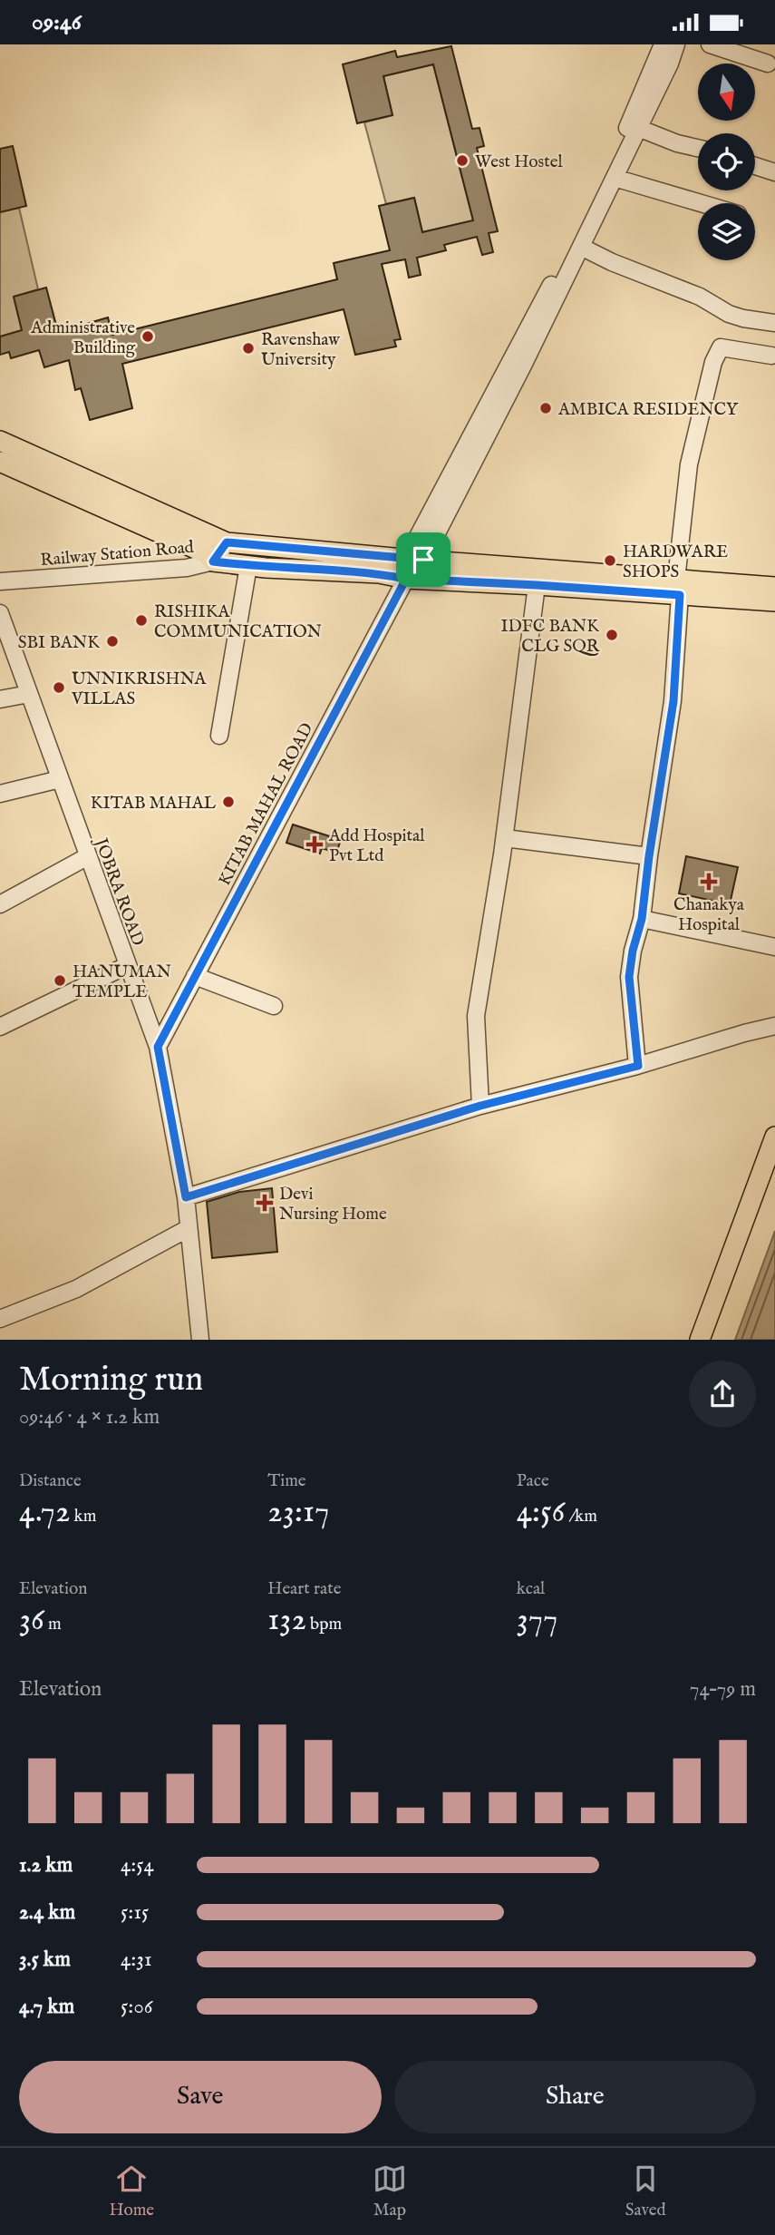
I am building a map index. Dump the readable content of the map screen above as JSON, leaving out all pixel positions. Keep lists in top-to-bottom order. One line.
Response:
{"streets":{"street":["Railway Station Road","KITAB MAHAL ROAD","JOBRA ROAD"]},"crossings":[["KITAB MAHAL ROAD","JOBRA ROAD"]],"places":{"other":["West Hostel","Administrative Building","Ravenshaw University","AMBICA RESIDENCY","HARDWARE SHOPS","RISHIKA COMMUNICATION","IDFC BANK CLG SQR","SBI BANK","UNNIKRISHNA VILLAS","KITAB MAHAL","HANUMAN TEMPLE"],"health":["Add Hospital Pvt Ltd","Chanakya Hospital","Devi Nursing Home"]},"north":"bottom","page":{"status":"09:46","heading":["Morning run","09:46 · 4 × 1.2 km"],"stats":[["Distance","4.72 km"],["Time","23:17"],["Pace","4:56 /km"],["Elevation","36 m"],["Heart rate","132 bpm"],["kcal","377"]],"chart":["Elevation","74–79 m"],"list":[{"name":"1.2 km","note":"4:54"},{"name":"2.4 km","note":"5:15"},{"name":"3.5 km","note":"4:31"},{"name":"4.7 km","note":"5:06"}],"buttons":["Save","Share"],"tabs":["Home","Map","Saved"]}}
